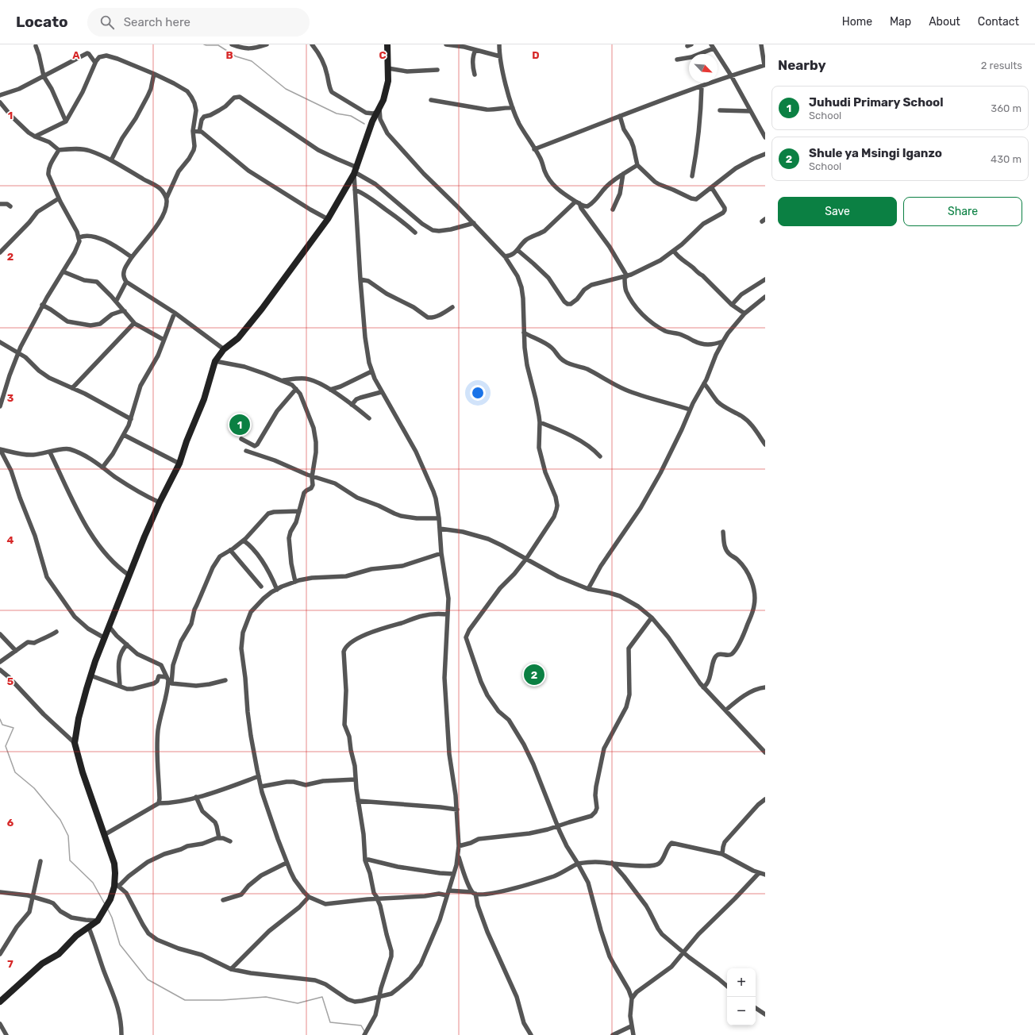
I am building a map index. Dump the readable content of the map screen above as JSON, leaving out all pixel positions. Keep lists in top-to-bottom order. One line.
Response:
{"north":"bottom right","page":{"header":"Locato","search":"Search here","nav":["Home","Map","About","Contact"],"heading":["Nearby","2 results"],"list":[{"mark":"1","name":"Juhudi Primary School","note":"School","value":"360 m"},{"mark":"2","name":"Shule ya Msingi Iganzo","note":"School","value":"430 m"}],"buttons":["Save","Share"],"pins":["1","2"],"map_buttons":["+","−"]},"grid":{"columns":["A","B","C","D"],"rows":["1","2","3","4","5","6","7"]}}
